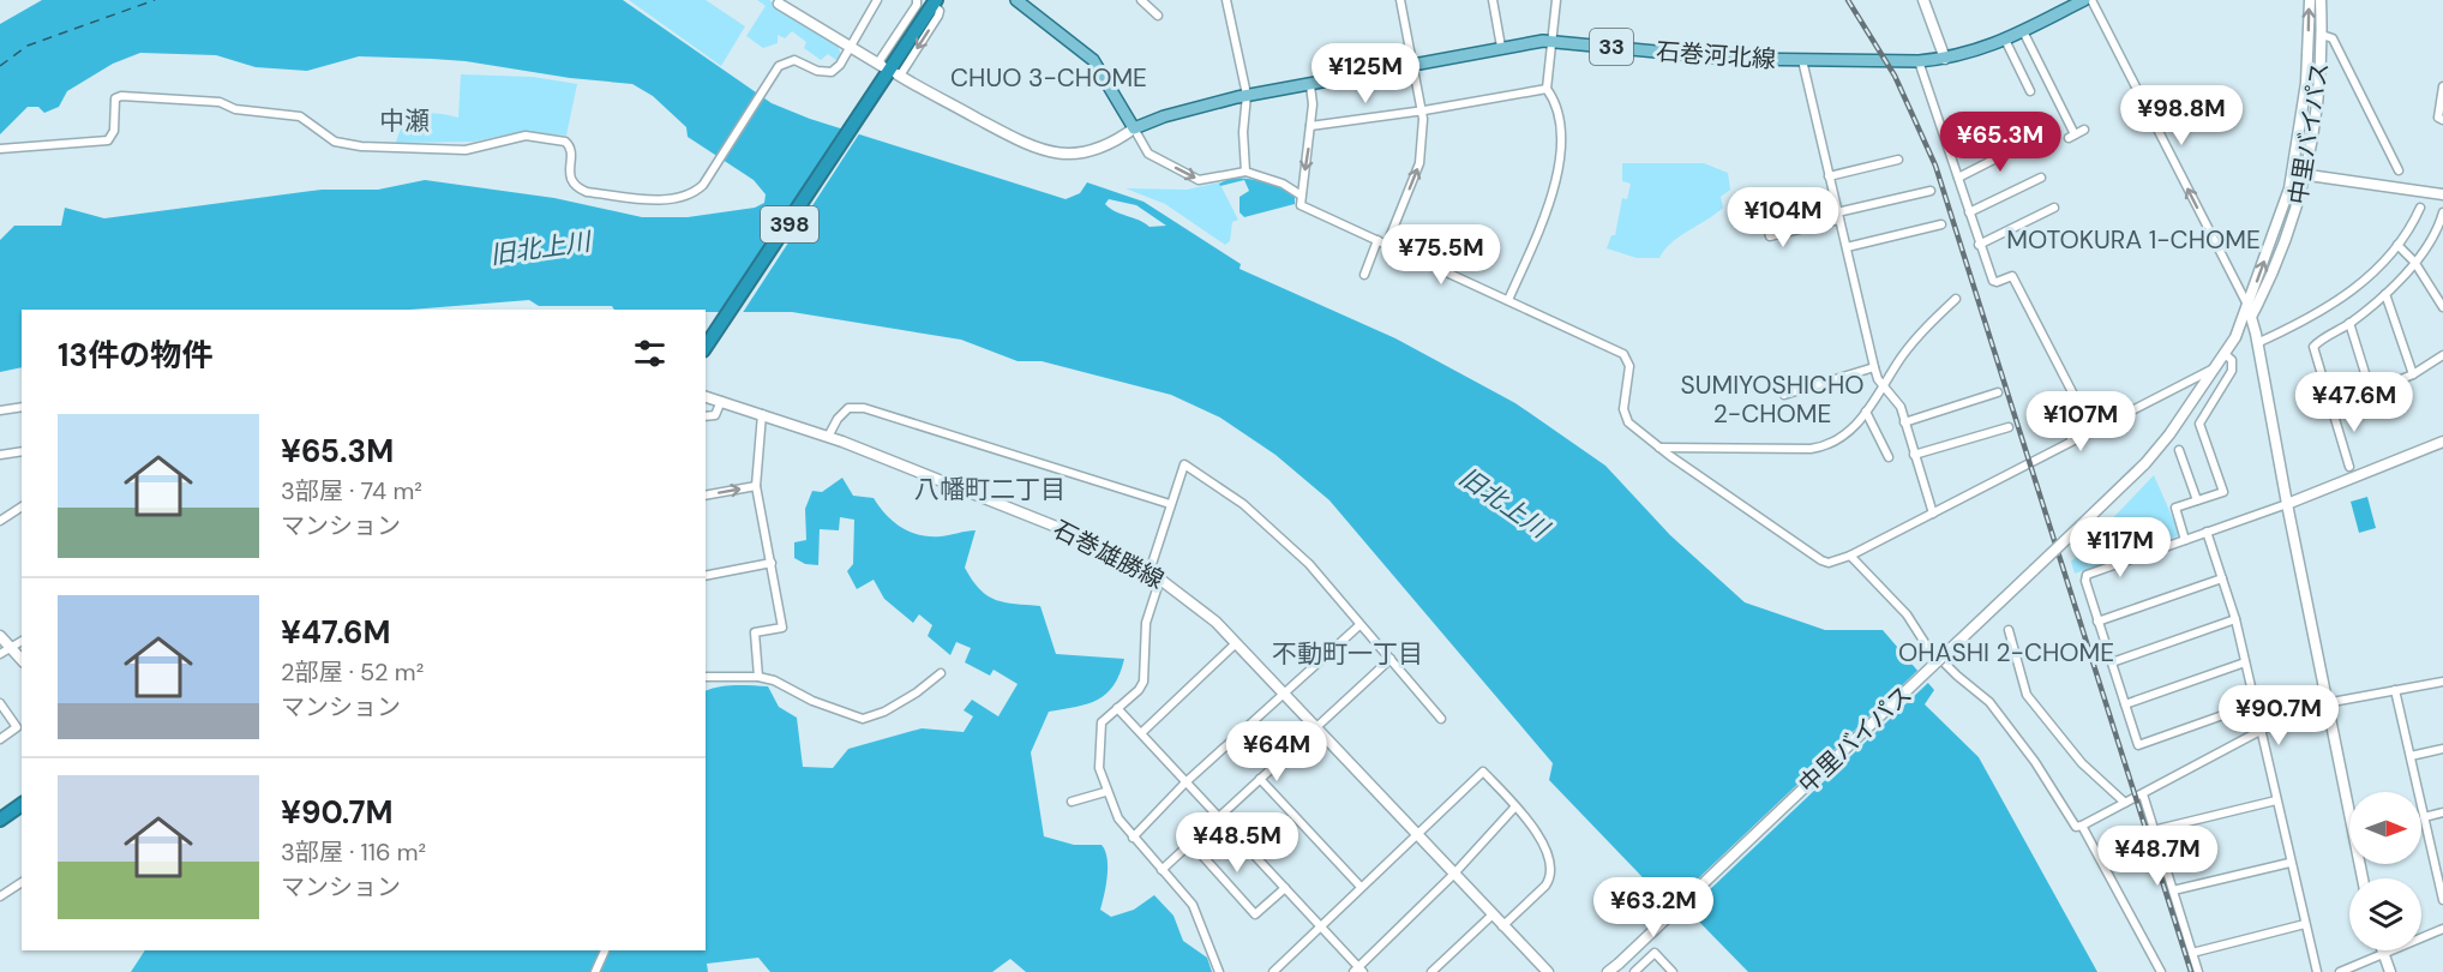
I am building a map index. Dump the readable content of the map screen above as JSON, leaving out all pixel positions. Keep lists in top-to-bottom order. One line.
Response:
{"streets":{"highway":["398"],"main road":["33","石巻河北線"],"street":["中里バイパス","石巻雄勝線"]},"districts":["CHUO 3-CHOME","中瀬","MOTOKURA 1-CHOME","SUMIYOSHICHO 2-CHOME","八幡町二丁目","OHASHI 2-CHOME","不動町一丁目"],"water":["旧北上川"],"north":"right","page":{"price":["¥125M","¥98.8M","¥65.3M","¥104M","¥75.5M","¥47.6M","¥107M","¥117M","¥90.7M","¥64M","¥48.5M","¥48.7M","¥63.2M"],"heading":"13件の物件","list":[{"name":"¥65.3M","note":"3部屋 · 74 m² · マンション"},{"name":"¥47.6M","note":"2部屋 · 52 m² · マンション"},{"name":"¥90.7M","note":"3部屋 · 116 m² · マンション"}]}}
